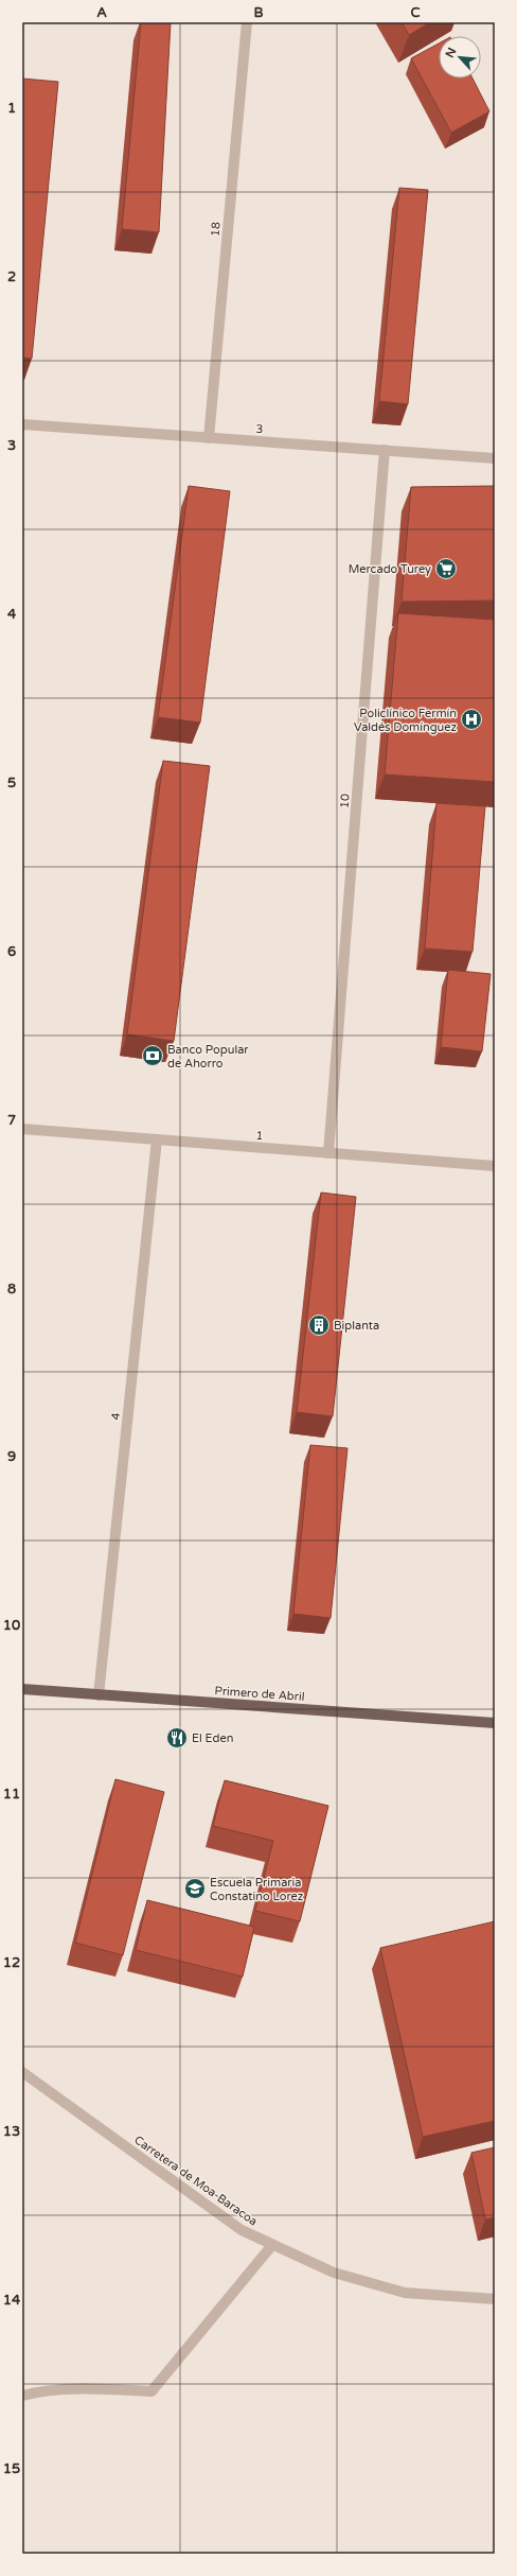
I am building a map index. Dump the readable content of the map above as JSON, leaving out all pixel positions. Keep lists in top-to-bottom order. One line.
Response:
{"streets":{"main road":["Primero de Abril"],"street":["18","3","10","1","4","Carretera de Moa-Baracoa"]},"crossings":[["18","3"],["3","10"],["10","1"],["1","4"],["4","Primero de Abril"]],"places":{"supermarket":["Mercado Turey"],"hospital":["Policlínico Fermín Valdés Domínguez"],"bank":["Banco Popular de Ahorro"],"building":["Biplanta"],"restaurant":["El Eden"],"school or university":["Escuela Primaria Constatino Lorez"]},"north":"top left","grid":{"columns":["A","B","C"],"rows":["1","2","3","4","5","6","7","8","9","10","11","12","13","14","15"]}}
